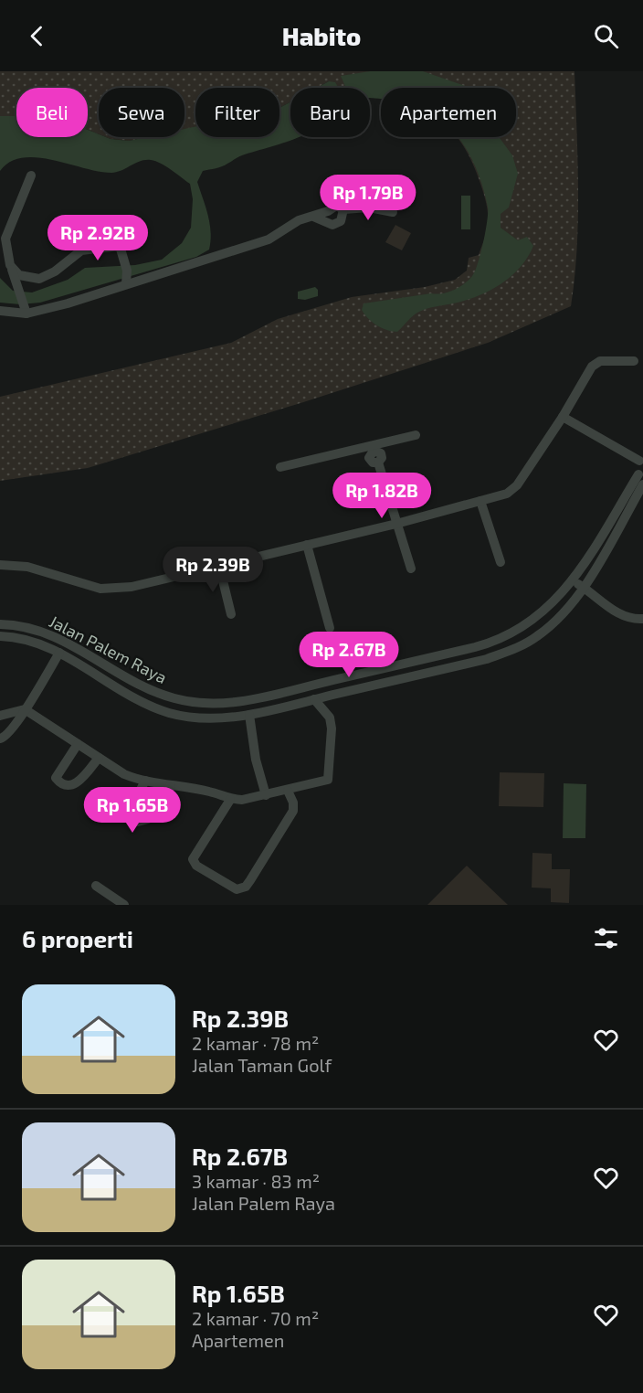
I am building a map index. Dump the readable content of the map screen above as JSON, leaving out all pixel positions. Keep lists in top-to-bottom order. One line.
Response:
{"streets":{"street":["Jalan Palem Raya"]},"page":{"header":"Habito","chip":["Beli","Sewa","Filter","Baru","Apartemen"],"price":["Rp 1.79B","Rp 2.92B","Rp 1.82B","Rp 2.39B","Rp 2.67B","Rp 1.65B"],"heading":"6 properti","list":[{"name":"Rp 2.39B","note":"2 kamar · 78 m² · Jalan Taman Golf"},{"name":"Rp 2.67B","note":"3 kamar · 83 m² · Jalan Palem Raya"},{"name":"Rp 1.65B","note":"2 kamar · 70 m² · Apartemen"}]}}
